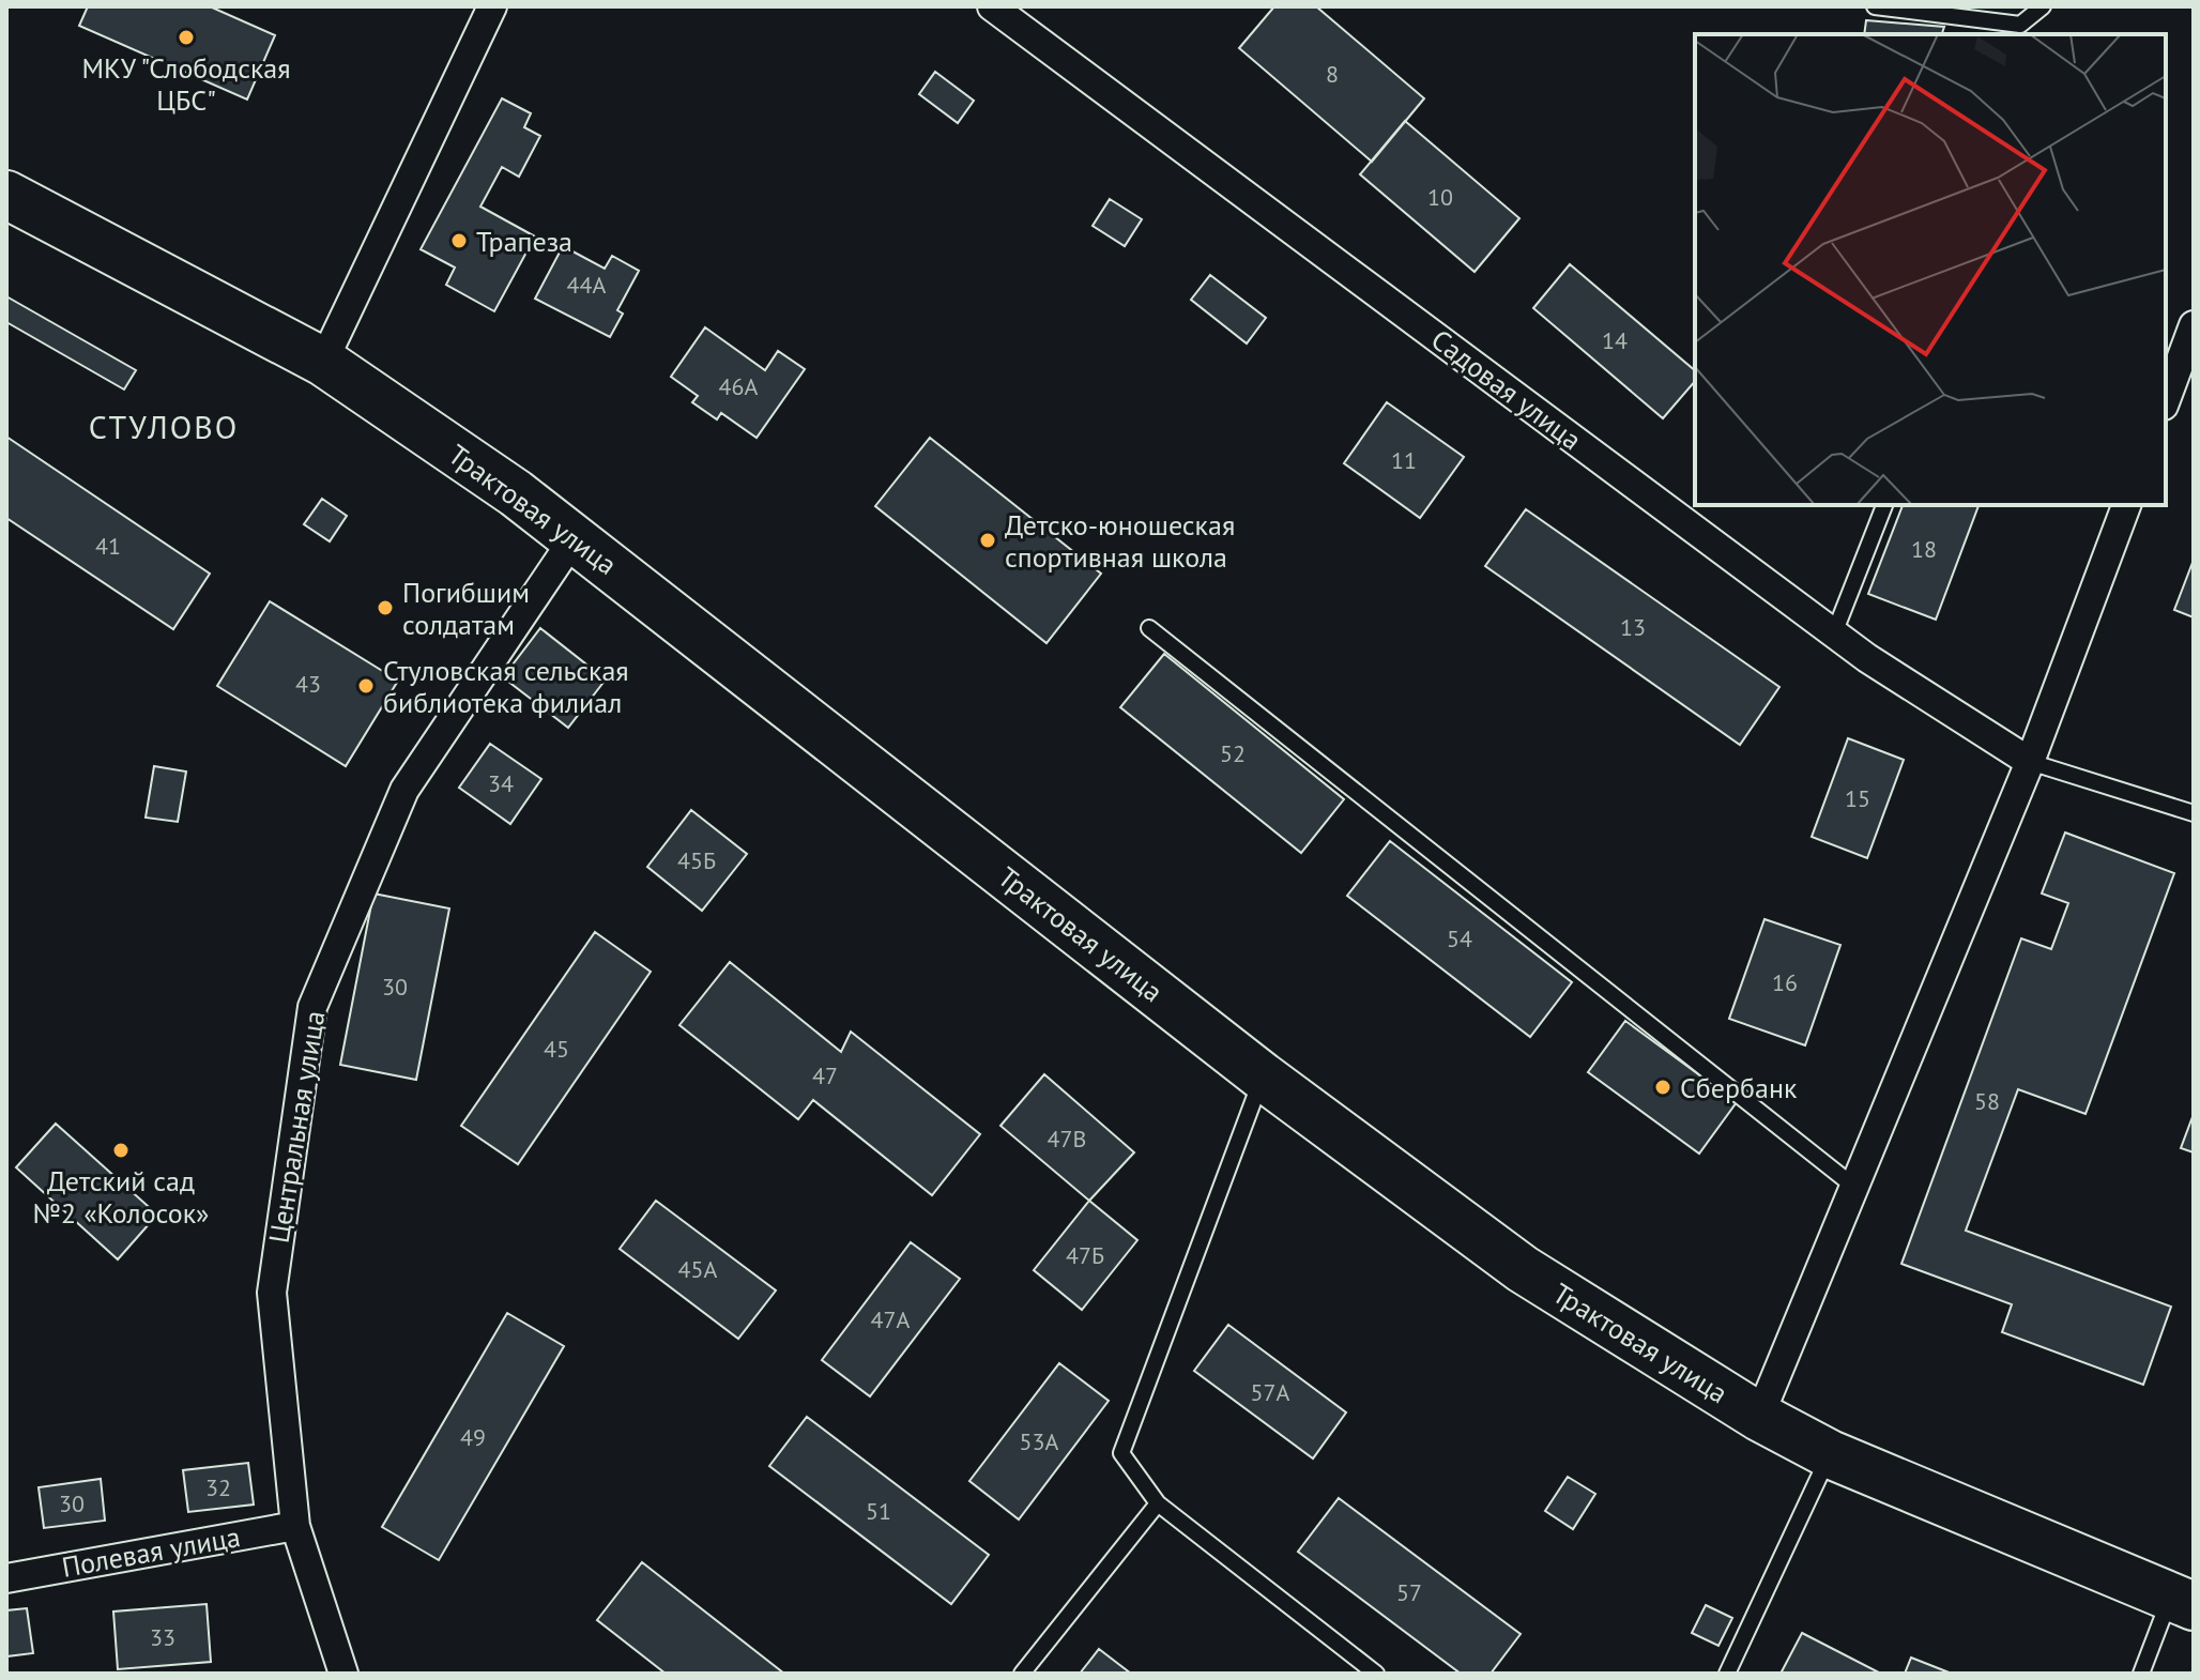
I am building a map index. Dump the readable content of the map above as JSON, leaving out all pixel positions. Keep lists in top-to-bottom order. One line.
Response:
{"streets":{"highway":["Трактовая улица"],"street":["Садовая улица","Центральная улица","Полевая улица"]},"crossings":[["Трактовая улица","Центральная улица"],["Центральная улица","Полевая улица"]],"districts":["СТУЛОВО"],"places":["МКУ \"Слободская ЦБС\"","Трапеза","Детско-юношеская спортивная школа","Погибшим солдатам","Стуловская сельская библиотека филиал","Сбербанк","Детский сад №2 «Колосок»"],"house_numbers":["8","10","44А","14","46А","11","41","18","13","43","52","34","15","45Б","54","16","30","45","47","58","47В","47Б","45А","47А","57А","49","53А","32","30","51","57","33"]}
